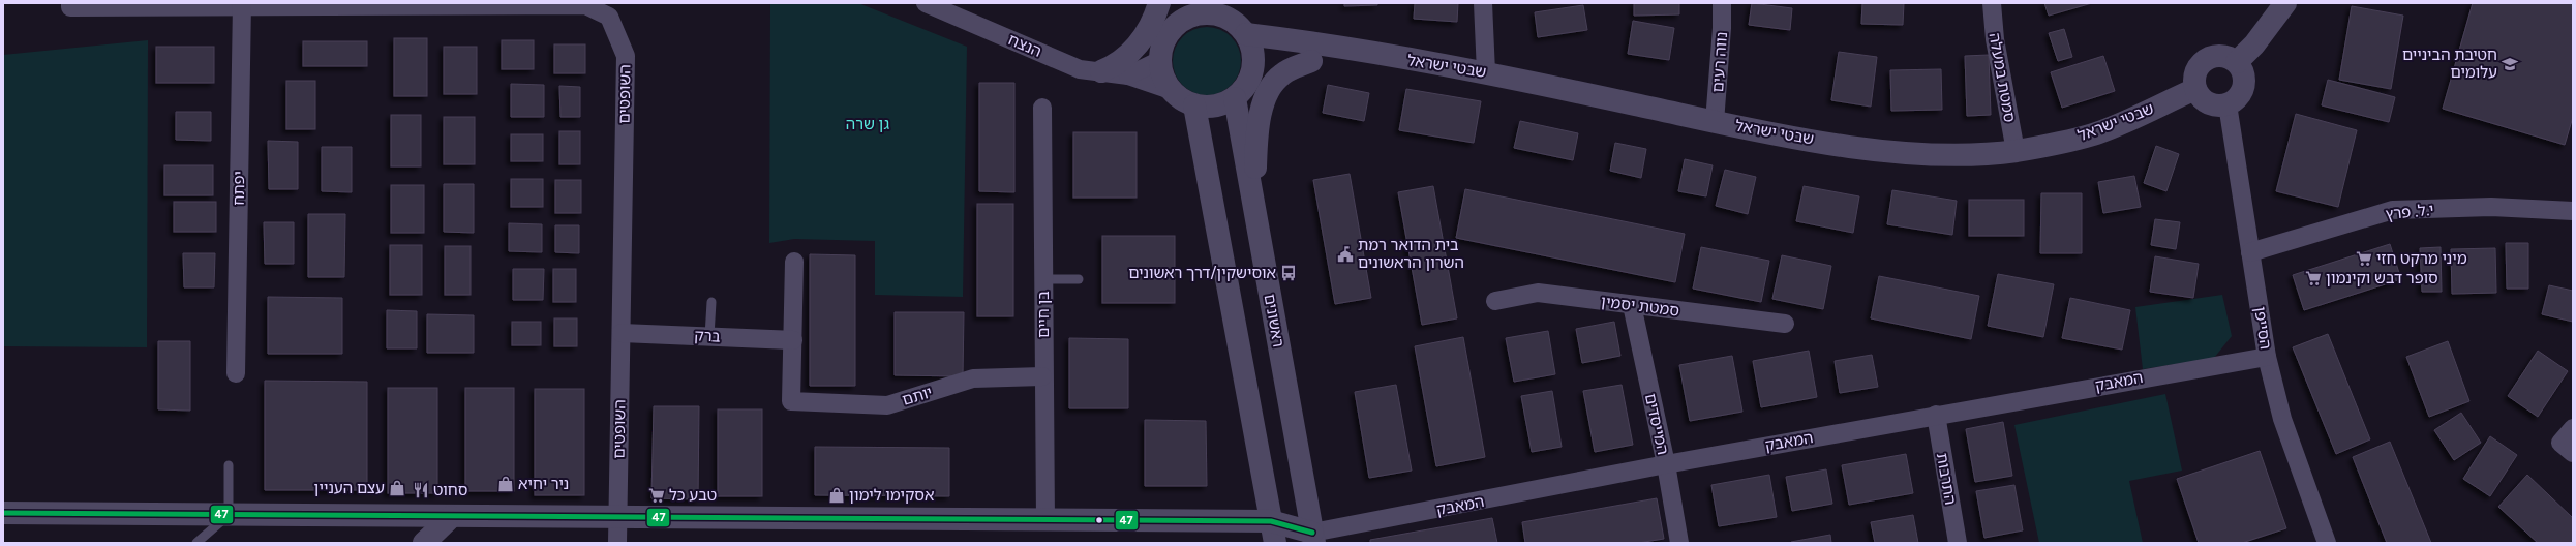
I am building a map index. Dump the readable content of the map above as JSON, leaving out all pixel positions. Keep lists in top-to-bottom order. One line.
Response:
{"streets":{"street":["הנצח","נווה רעים","שבטי ישראל","סמטת במעלה","השופטים","יפתח","י.ל. פרץ","סמטת יסמין","בן חיים","ראשונים","הסייפן","ברק","המאבק","יותם","המייסדים","התרבות"]},"crossings":[["הנצח","שבטי ישראל"],["הנצח","ראשונים"],["נווה רעים","שבטי ישראל"],["שבטי ישראל","סמטת במעלה"],["שבטי ישראל","ראשונים"],["שבטי ישראל","הסייפן"],["השופטים","יפתח"],["השופטים","ברק"],["י.ל. פרץ","הסייפן"],["סמטת יסמין","המייסדים"],["בן חיים","יותם"],["ראשונים","המאבק"],["הסייפן","המאבק"],["ברק","יותם"],["המאבק","המייסדים"],["המאבק","התרבות"]],"parks":["גן שרה"],"places":{"school or university":["חטיבת הביניים עלומים"],"public building":["בית הדואר רמת השרון הראשונים"],"supermarket":["מיני מרקט חזי","סופר דבש וקינמון","טבע כל"],"bus stop":["אוסישקין/דרך ראשונים"],"shop":["ניר יחיא","עצם העניין","אסקימו לימון"],"restaurant":["סחוט"]},"lines":["transit line 47"]}
